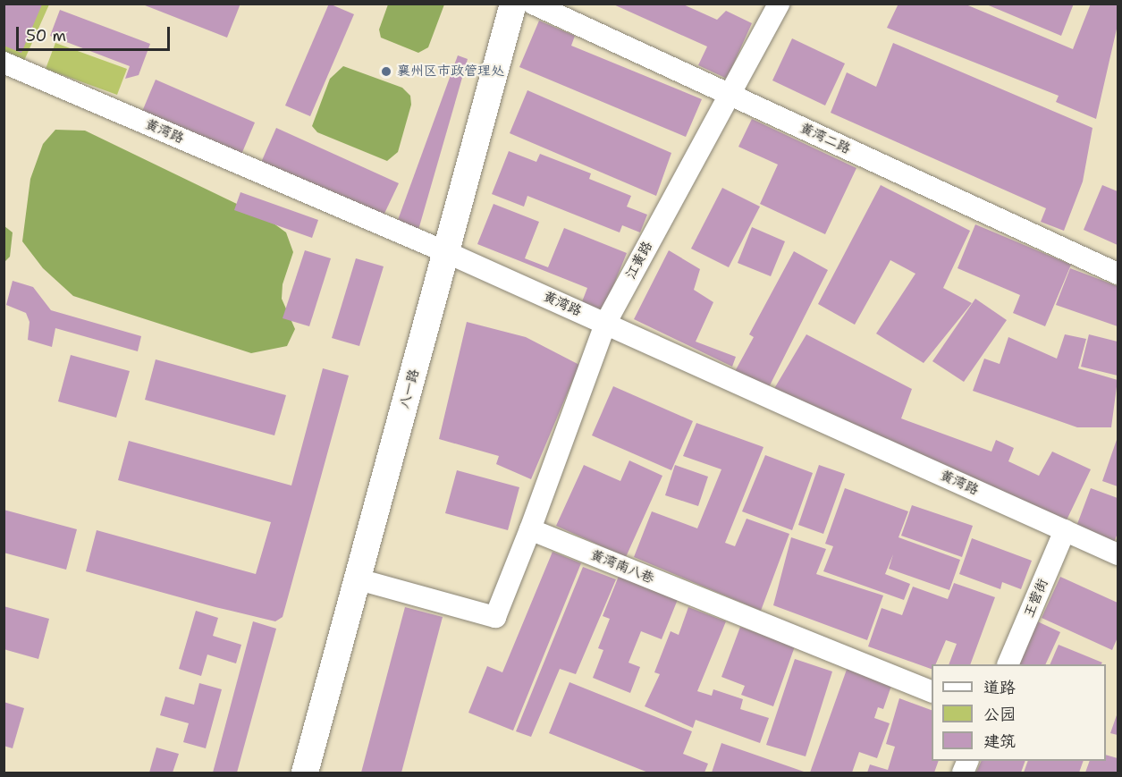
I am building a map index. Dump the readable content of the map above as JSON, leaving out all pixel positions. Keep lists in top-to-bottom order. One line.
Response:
{"streets":{"street":["黄湾路","黄湾二路","江黄路","八一路","黄湾南八巷","王营街"]},"crossings":[["黄湾路","江黄路"],["黄湾路","八一路"],["黄湾路","王营街"],["黄湾二路","江黄路"],["江黄路","黄湾南八巷"]],"places":["襄州区市政管理处"],"legend":["道路","公园","建筑"],"scale_bar":"50 m"}
